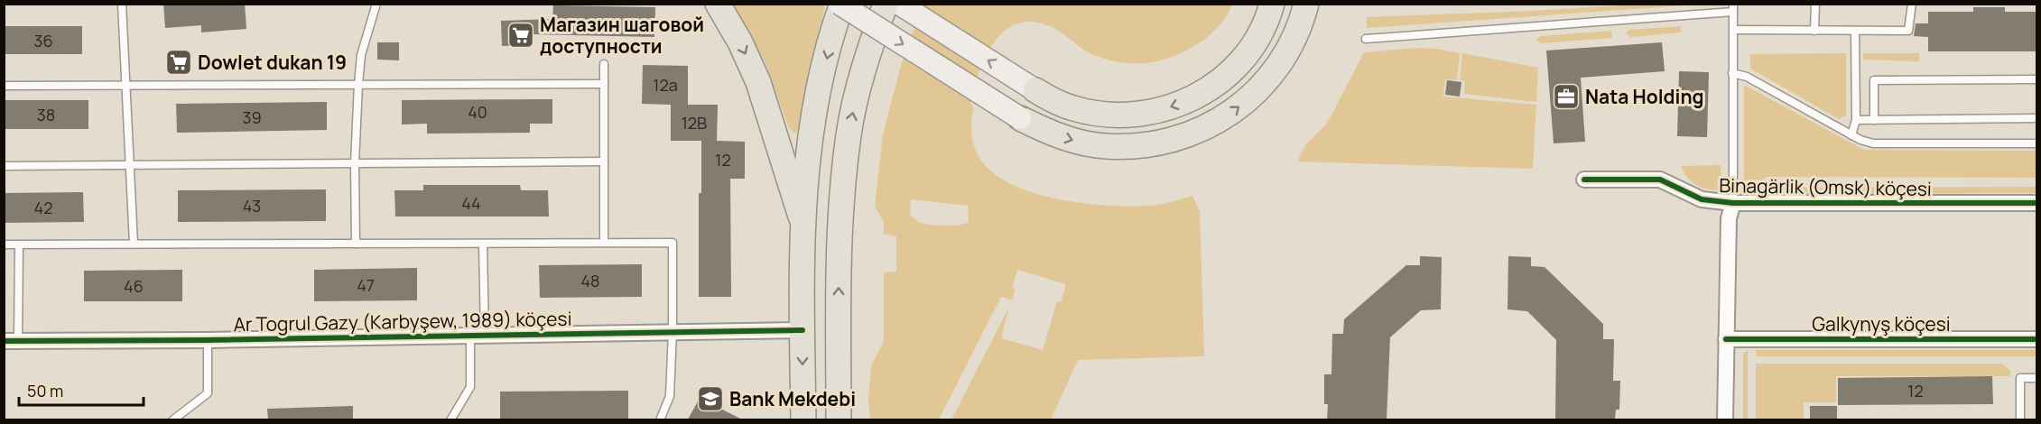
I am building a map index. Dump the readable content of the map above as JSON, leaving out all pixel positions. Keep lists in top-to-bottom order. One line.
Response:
{"streets":{"street":["Binagärlik (Omsk) köçesi","Ar Togrul Gazy (Karbyşew, 1989) köçesi","Galkynyş köçesi"]},"places":{"supermarket":["Магазин шаговой доступности","Dowlet dukan 19"],"office":["Nata Holding"],"school or university":["Bank Mekdebi"]},"house_numbers":["36","12a","40","38","39","12B","12","44","43","42","48","47","46","12"],"scale_bar":"50 m"}
